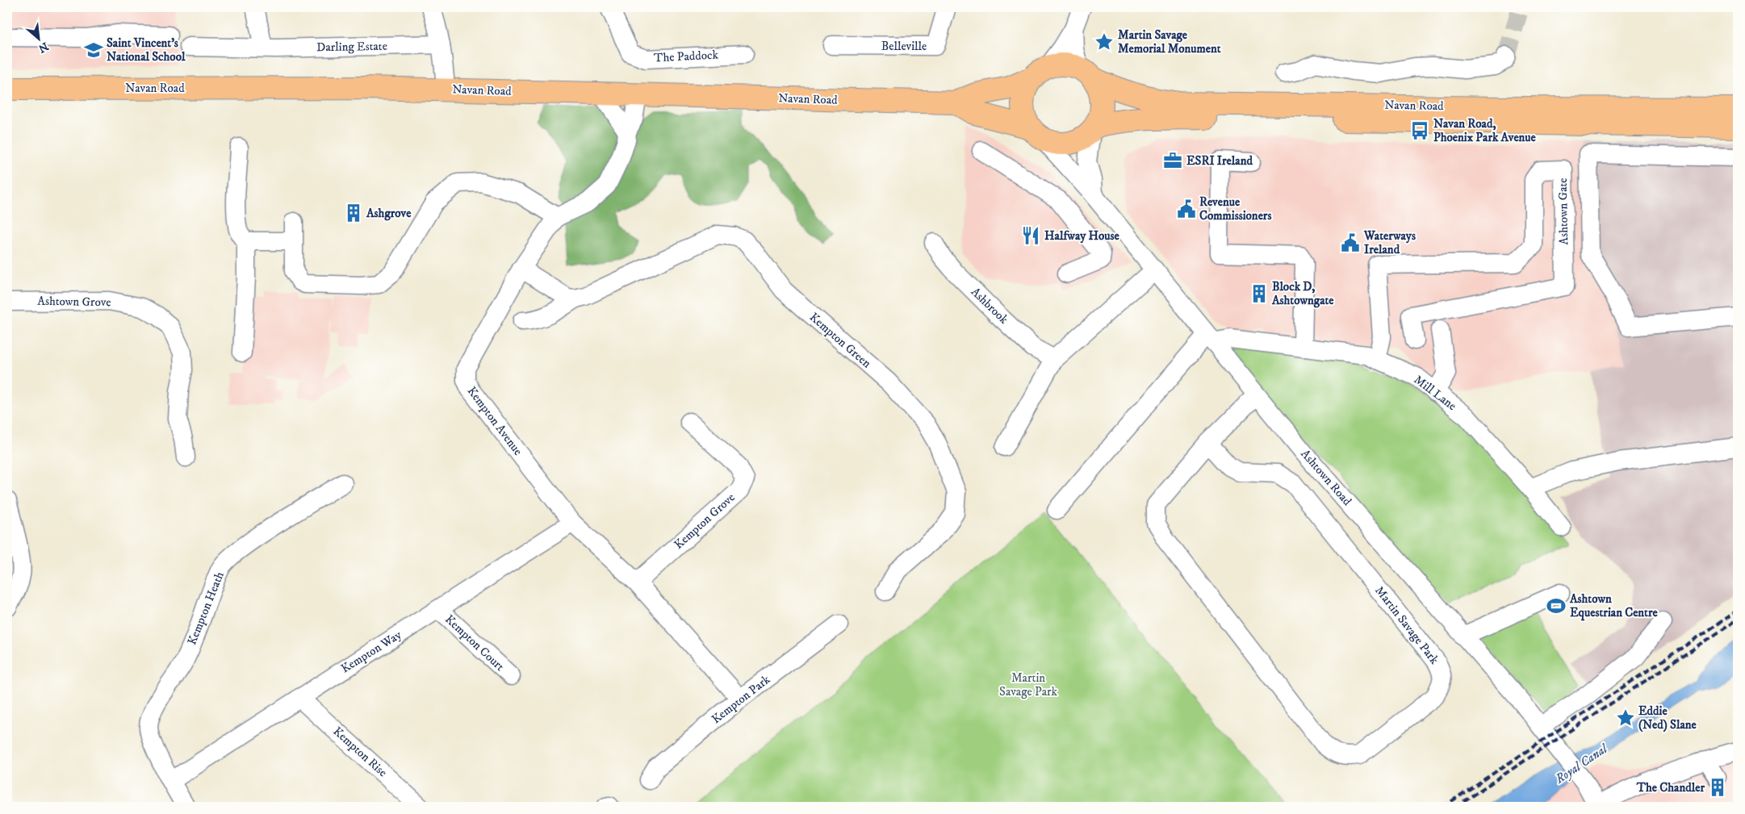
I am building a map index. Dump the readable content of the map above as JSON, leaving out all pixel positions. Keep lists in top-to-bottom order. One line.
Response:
{"streets":{"main road":["Navan Road"],"street":["Belleville","Darling Estate","The Paddock","Ashtown Gate","Ashtown Grove","Ashbrook","Kempton Green","Mill Lane","Kempton Avenue","Ashtown Road","Kempton Grove","Kempton Heath","Martin Savage Park","Kempton Court","Kempton Way","Kempton Park","Kempton Rise"]},"crossings":[["Navan Road","Ashtown Road"],["Ashtown Gate","Mill Lane"],["Mill Lane","Ashtown Road"],["Kempton Avenue","Kempton Grove"],["Kempton Avenue","Kempton Way"],["Kempton Avenue","Kempton Park"],["Ashtown Road","Martin Savage Park"],["Kempton Heath","Kempton Way"],["Kempton Court","Kempton Way"],["Kempton Way","Kempton Rise"]],"water":["Royal Canal"],"parks":["Martin Savage Park"],"places":{"place":["Martin Savage Memorial Monument","Eddie (Ned) Slane"],"school or university":["Saint Vincent's National School"],"bus stop":["Navan Road, Phoenix Park Avenue"],"office":["ESRI Ireland"],"public building":["Revenue Commissioners","Waterways Ireland"],"building":["Ashgrove","Block D, Ashtowngate","The Chandler"],"restaurant":["Halfway House"],"sports":["Ashtown Equestrian Centre"]},"north":"bottom right"}
